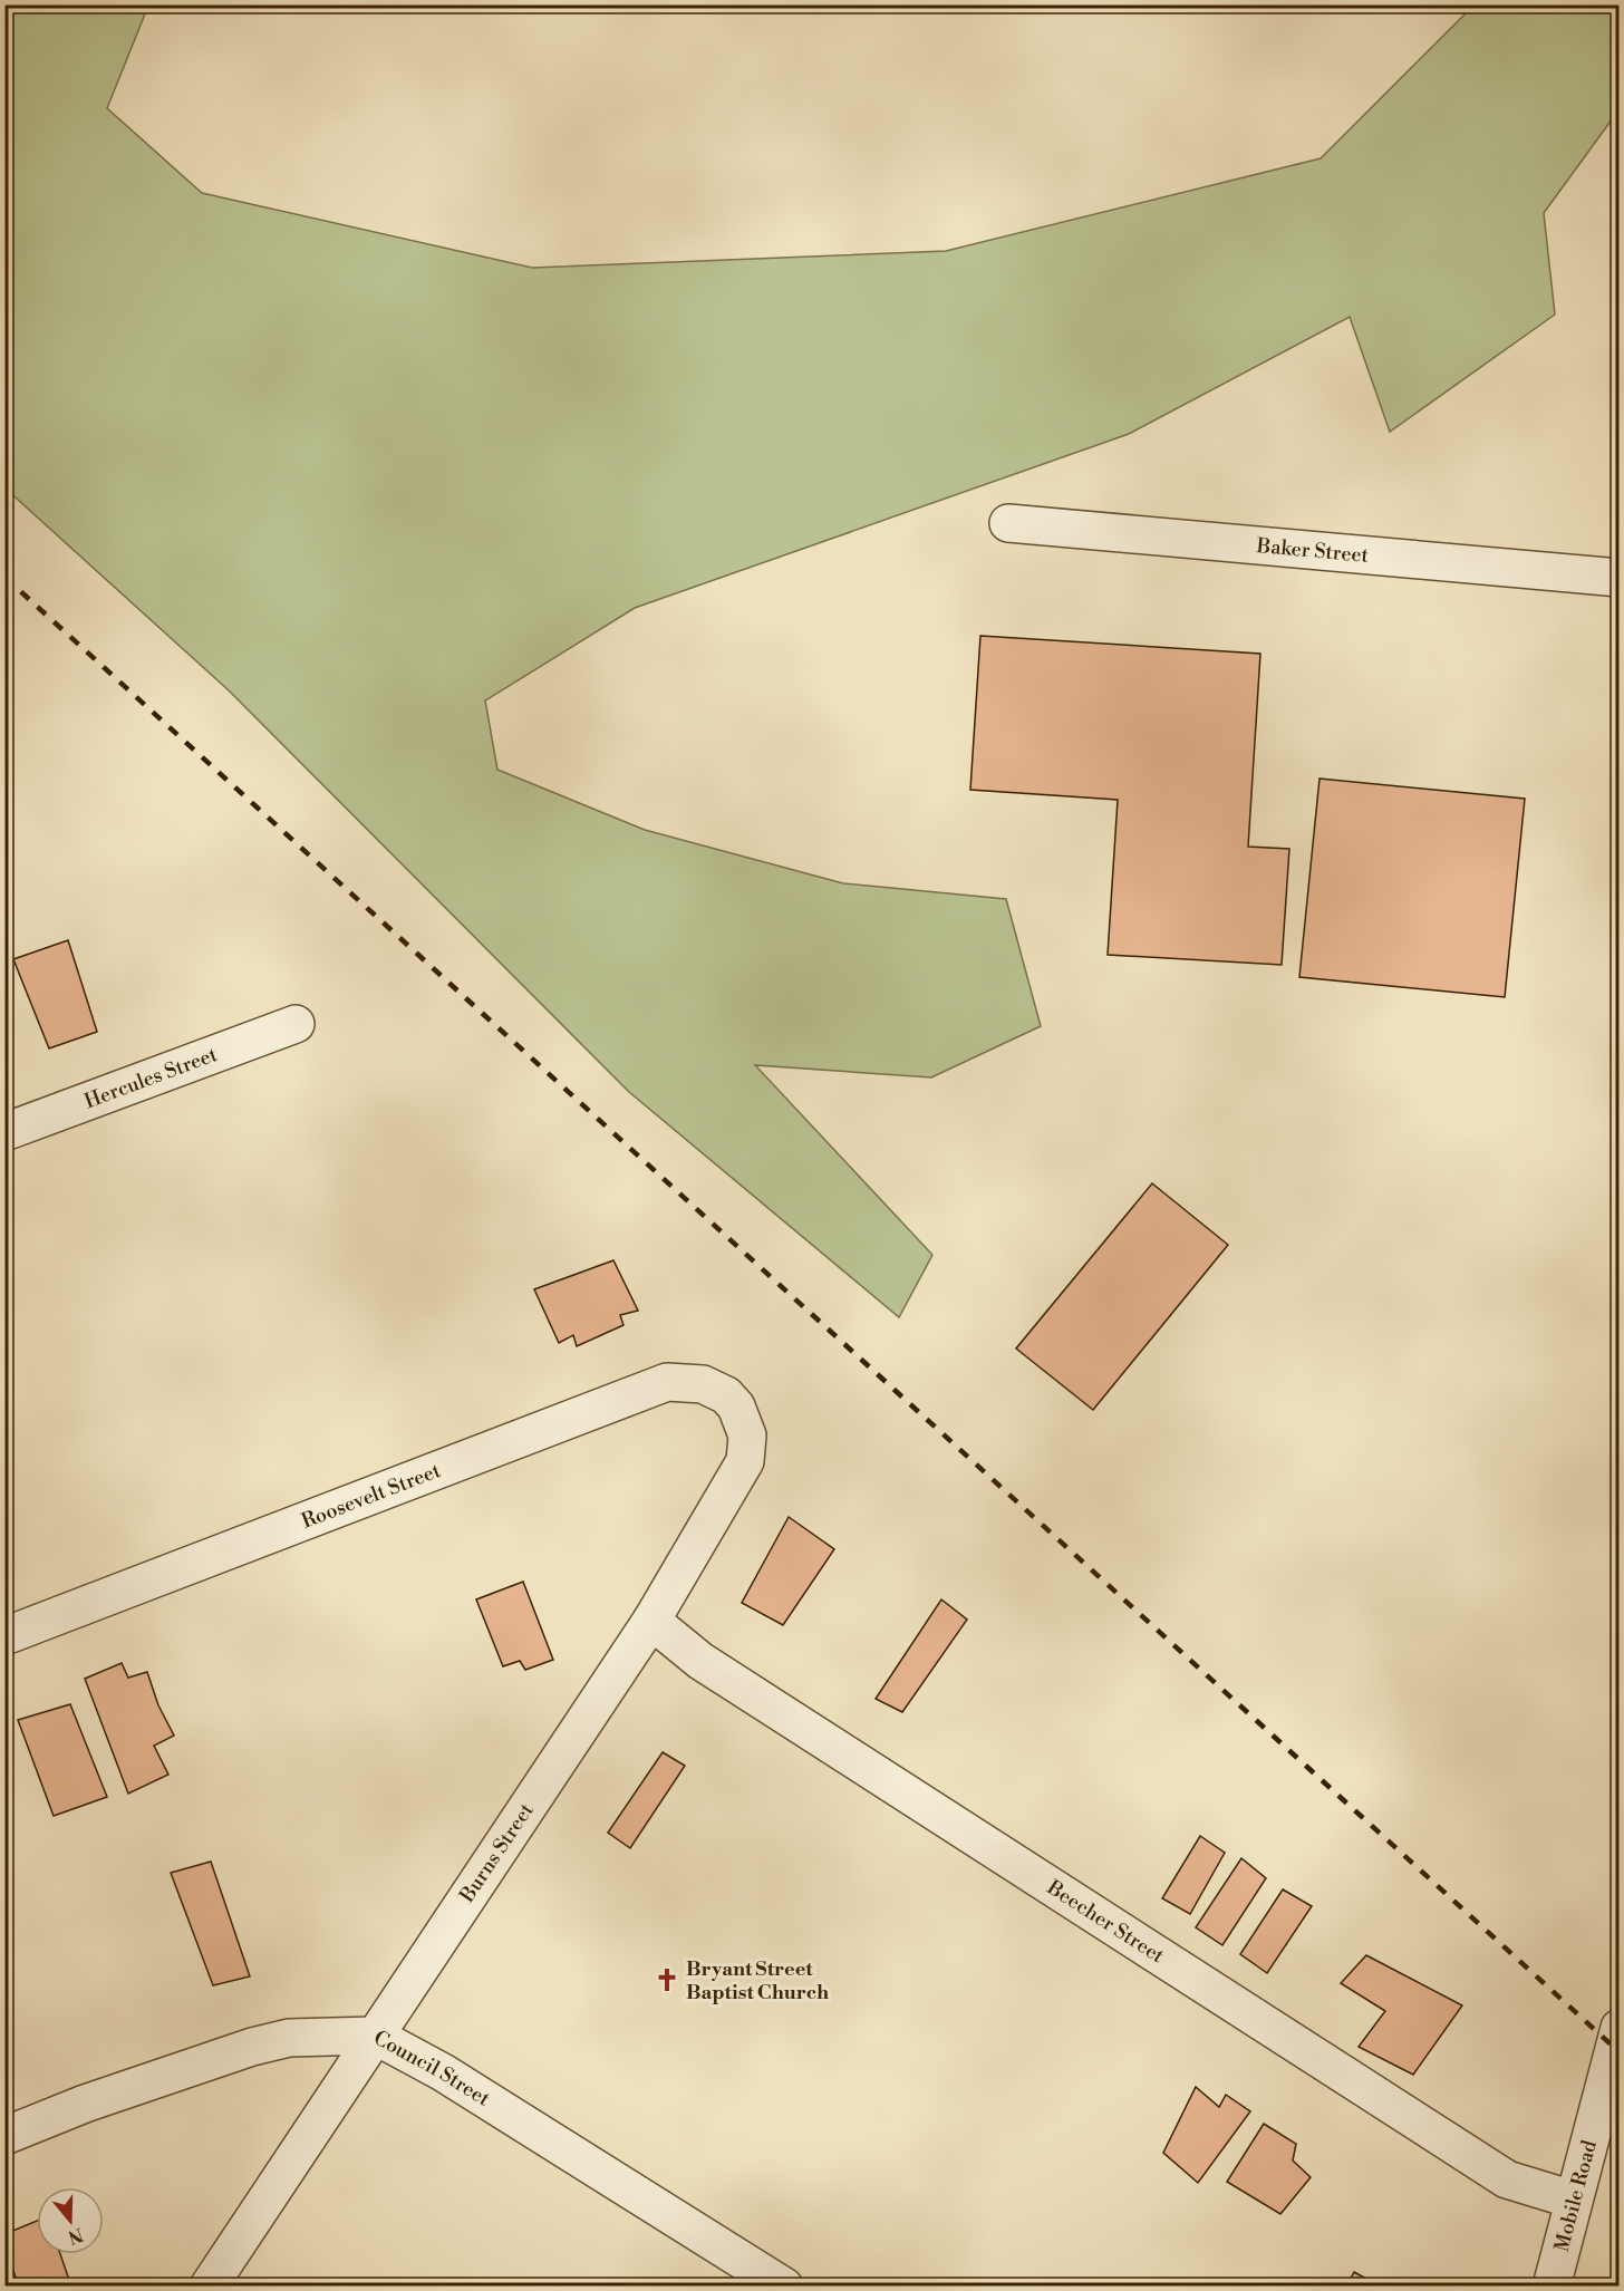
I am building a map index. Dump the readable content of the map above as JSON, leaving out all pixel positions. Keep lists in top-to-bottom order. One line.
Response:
{"streets":{"street":["Baker Street","Hercules Street","Roosevelt Street","Burns Street","Beecher Street","Council Street","Mobile Road"]},"crossings":[["Roosevelt Street","Burns Street"],["Burns Street","Beecher Street"],["Burns Street","Council Street"],["Beecher Street","Mobile Road"]],"places":{"church":["Bryant Street Baptist Church"]},"north":"bottom"}
